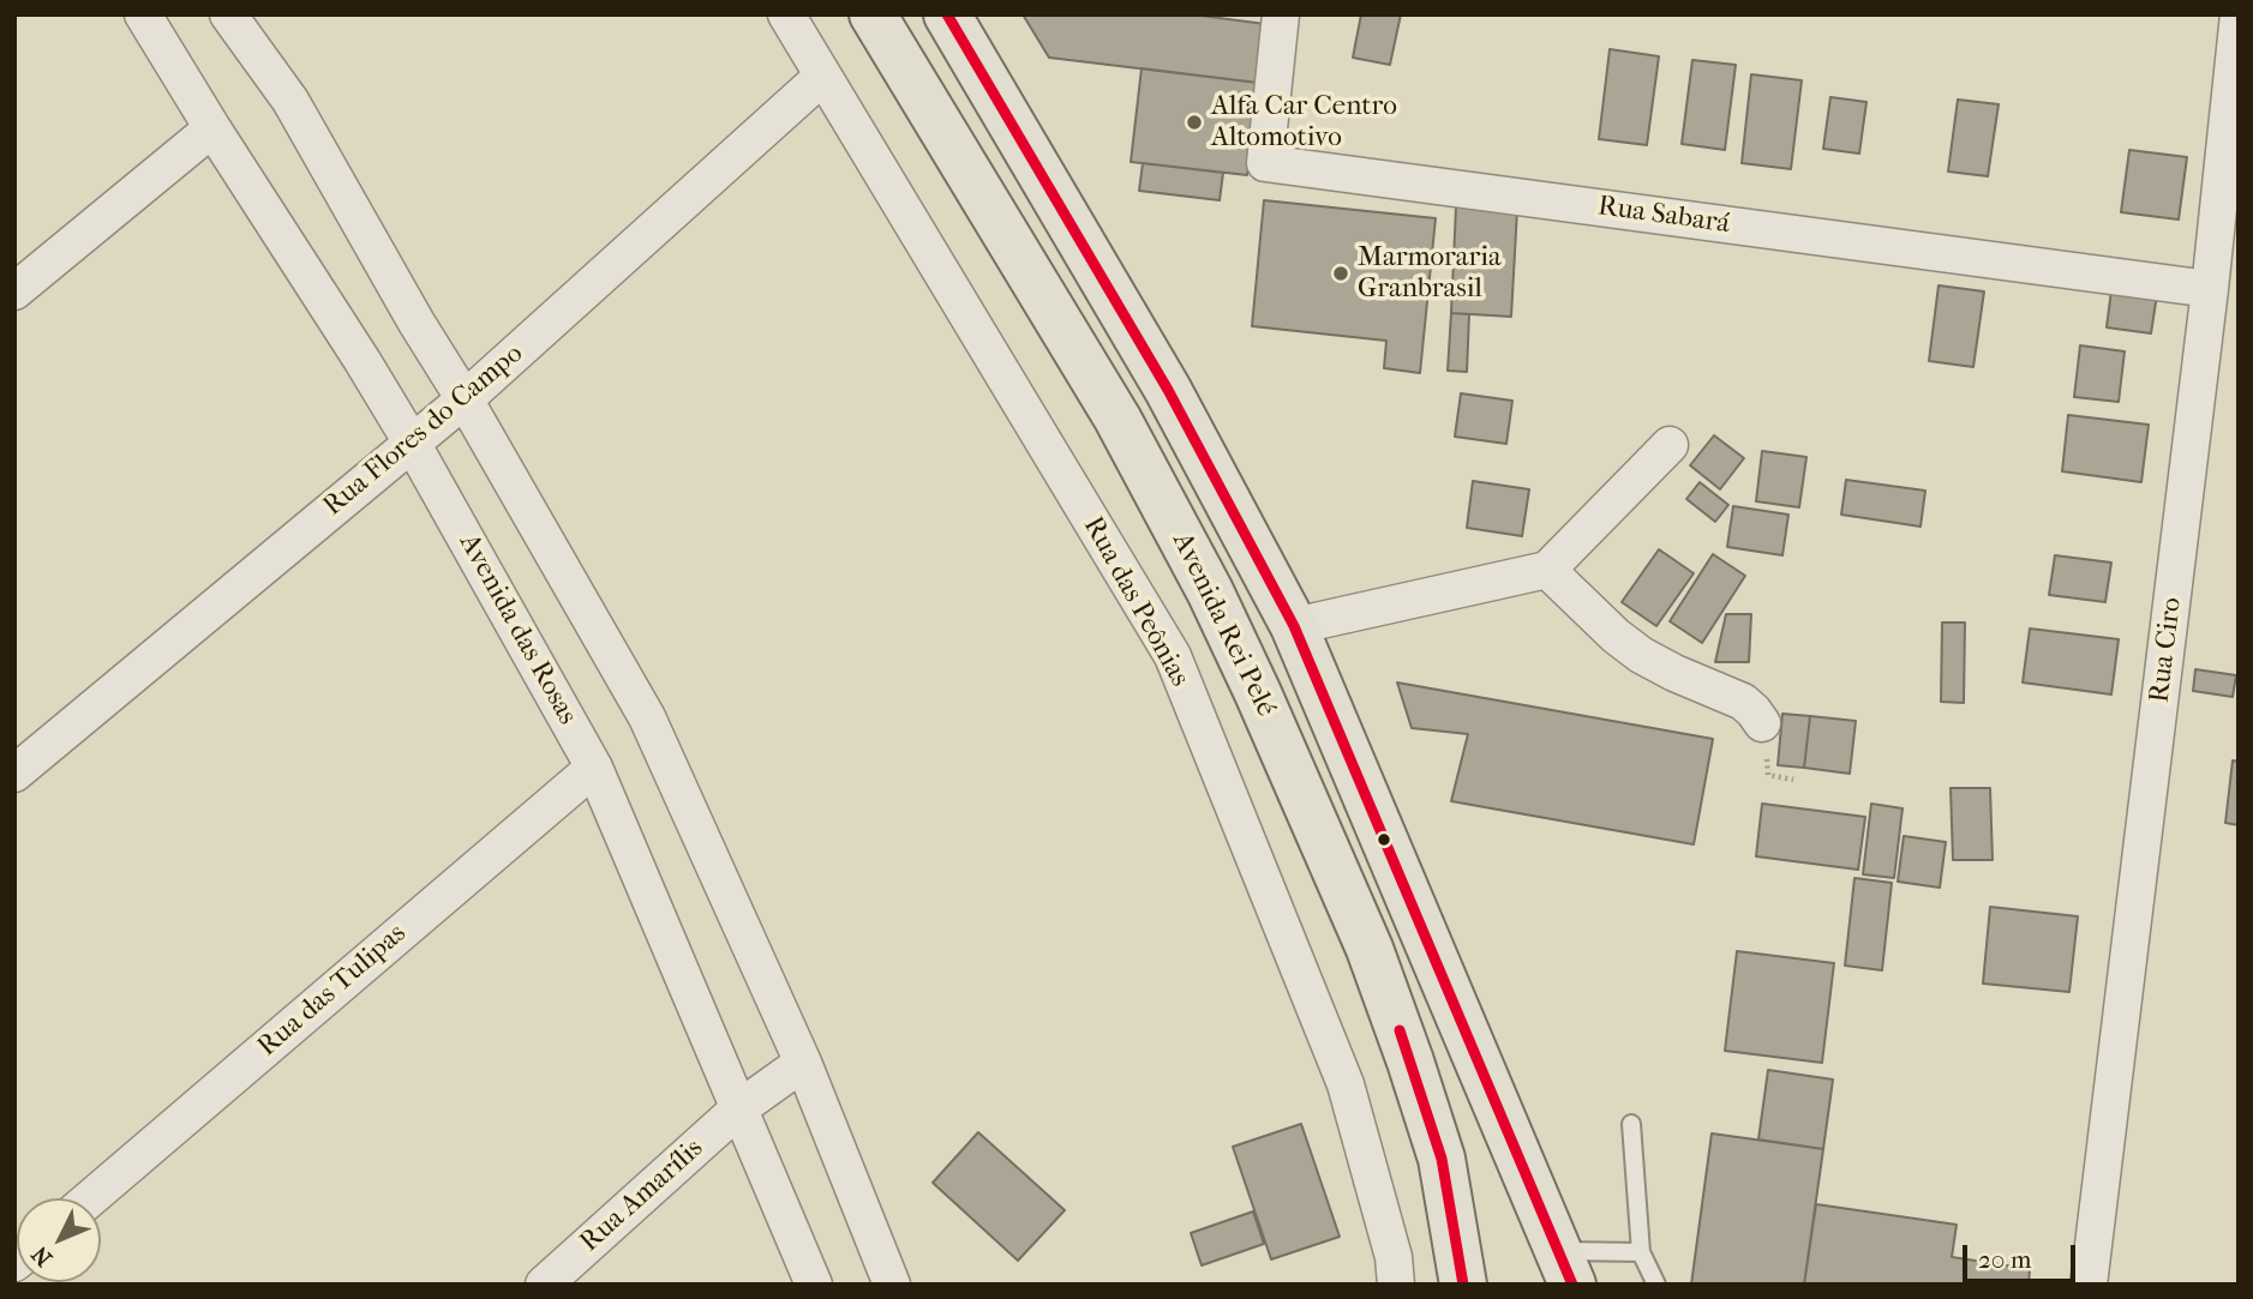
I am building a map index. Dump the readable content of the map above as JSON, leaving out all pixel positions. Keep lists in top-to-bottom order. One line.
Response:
{"streets":{"main road":["Avenida Rei Pelé"],"street":["Rua Sabará","Rua Flores do Campo","Rua das Peônias","Avenida das Rosas","Rua Ciro","Rua das Tulipas","Rua Amarílis"]},"crossings":[["Rua Sabará","Rua Ciro"],["Rua Flores do Campo","Rua das Peônias"],["Rua Flores do Campo","Avenida das Rosas"],["Avenida das Rosas","Rua das Tulipas"],["Avenida das Rosas","Rua Amarílis"]],"places":["Alfa Car Centro Altomotivo","Marmoraria Granbrasil"],"scale_bar":"20 m","north":"bottom left"}
